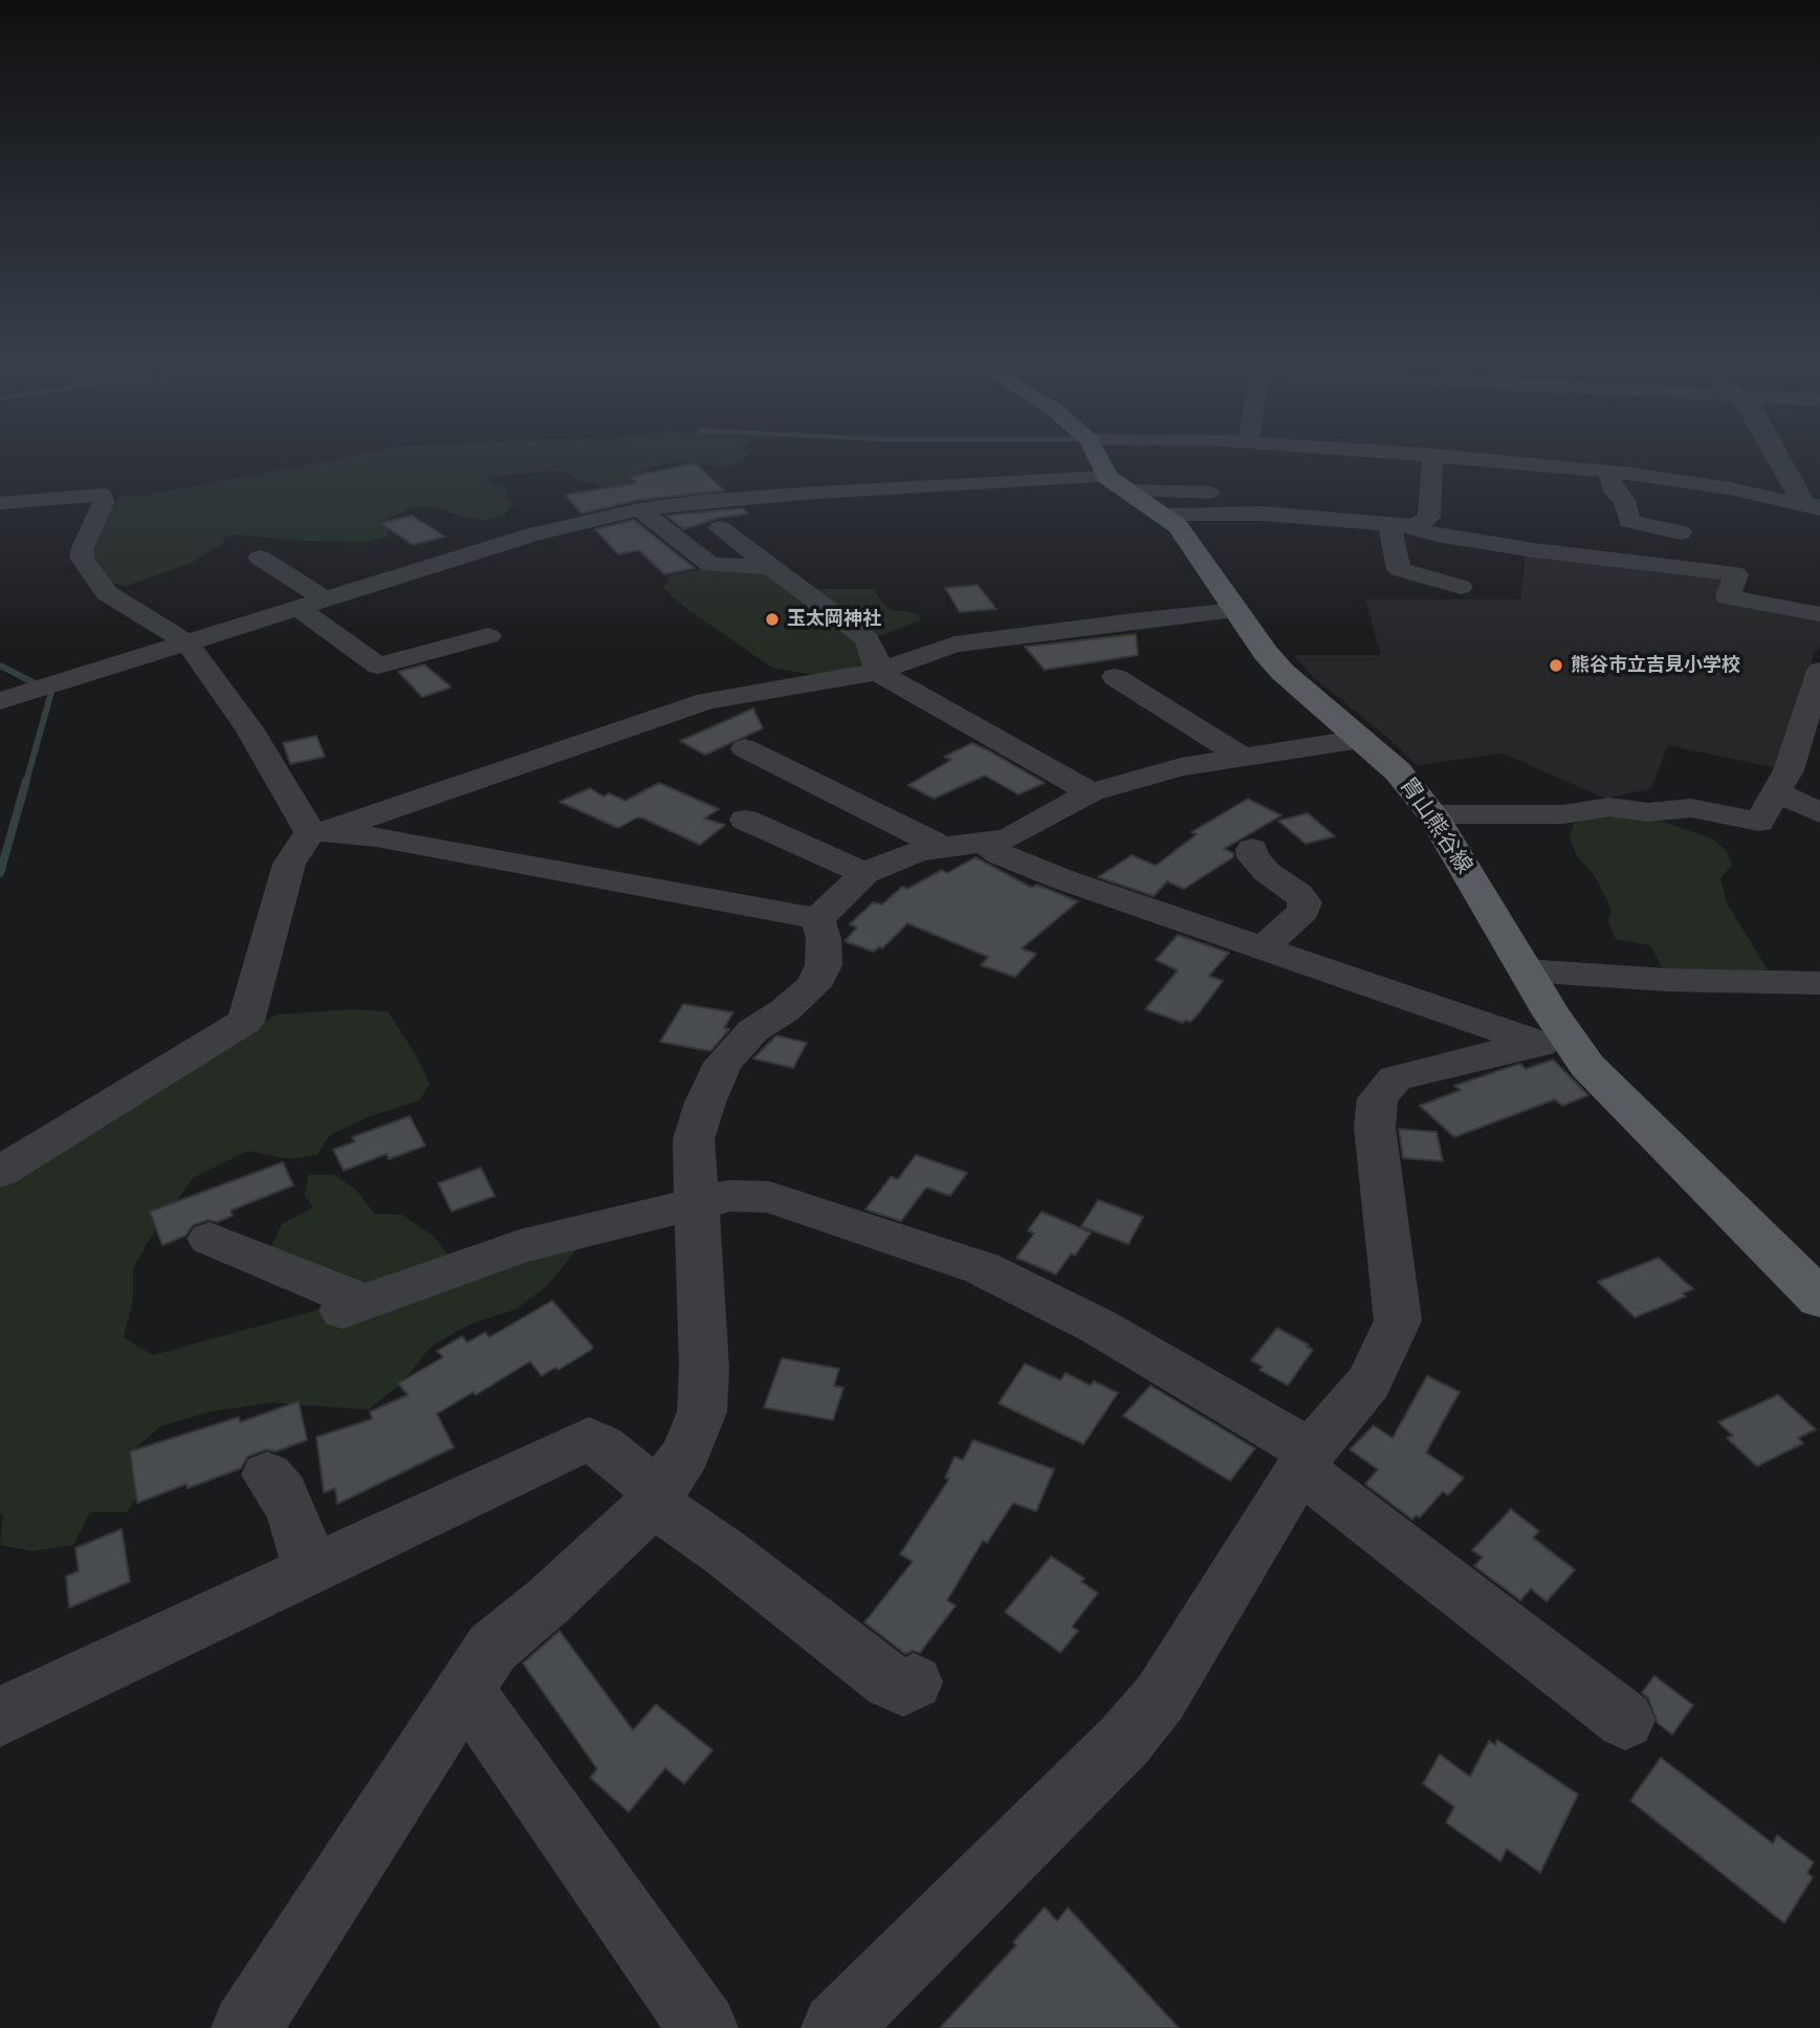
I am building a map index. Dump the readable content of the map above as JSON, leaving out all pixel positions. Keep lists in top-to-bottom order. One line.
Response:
{"streets":{"main road":["胄山熊谷線"]},"places":["玉太岡神社","熊谷市立吉見小学校"]}
